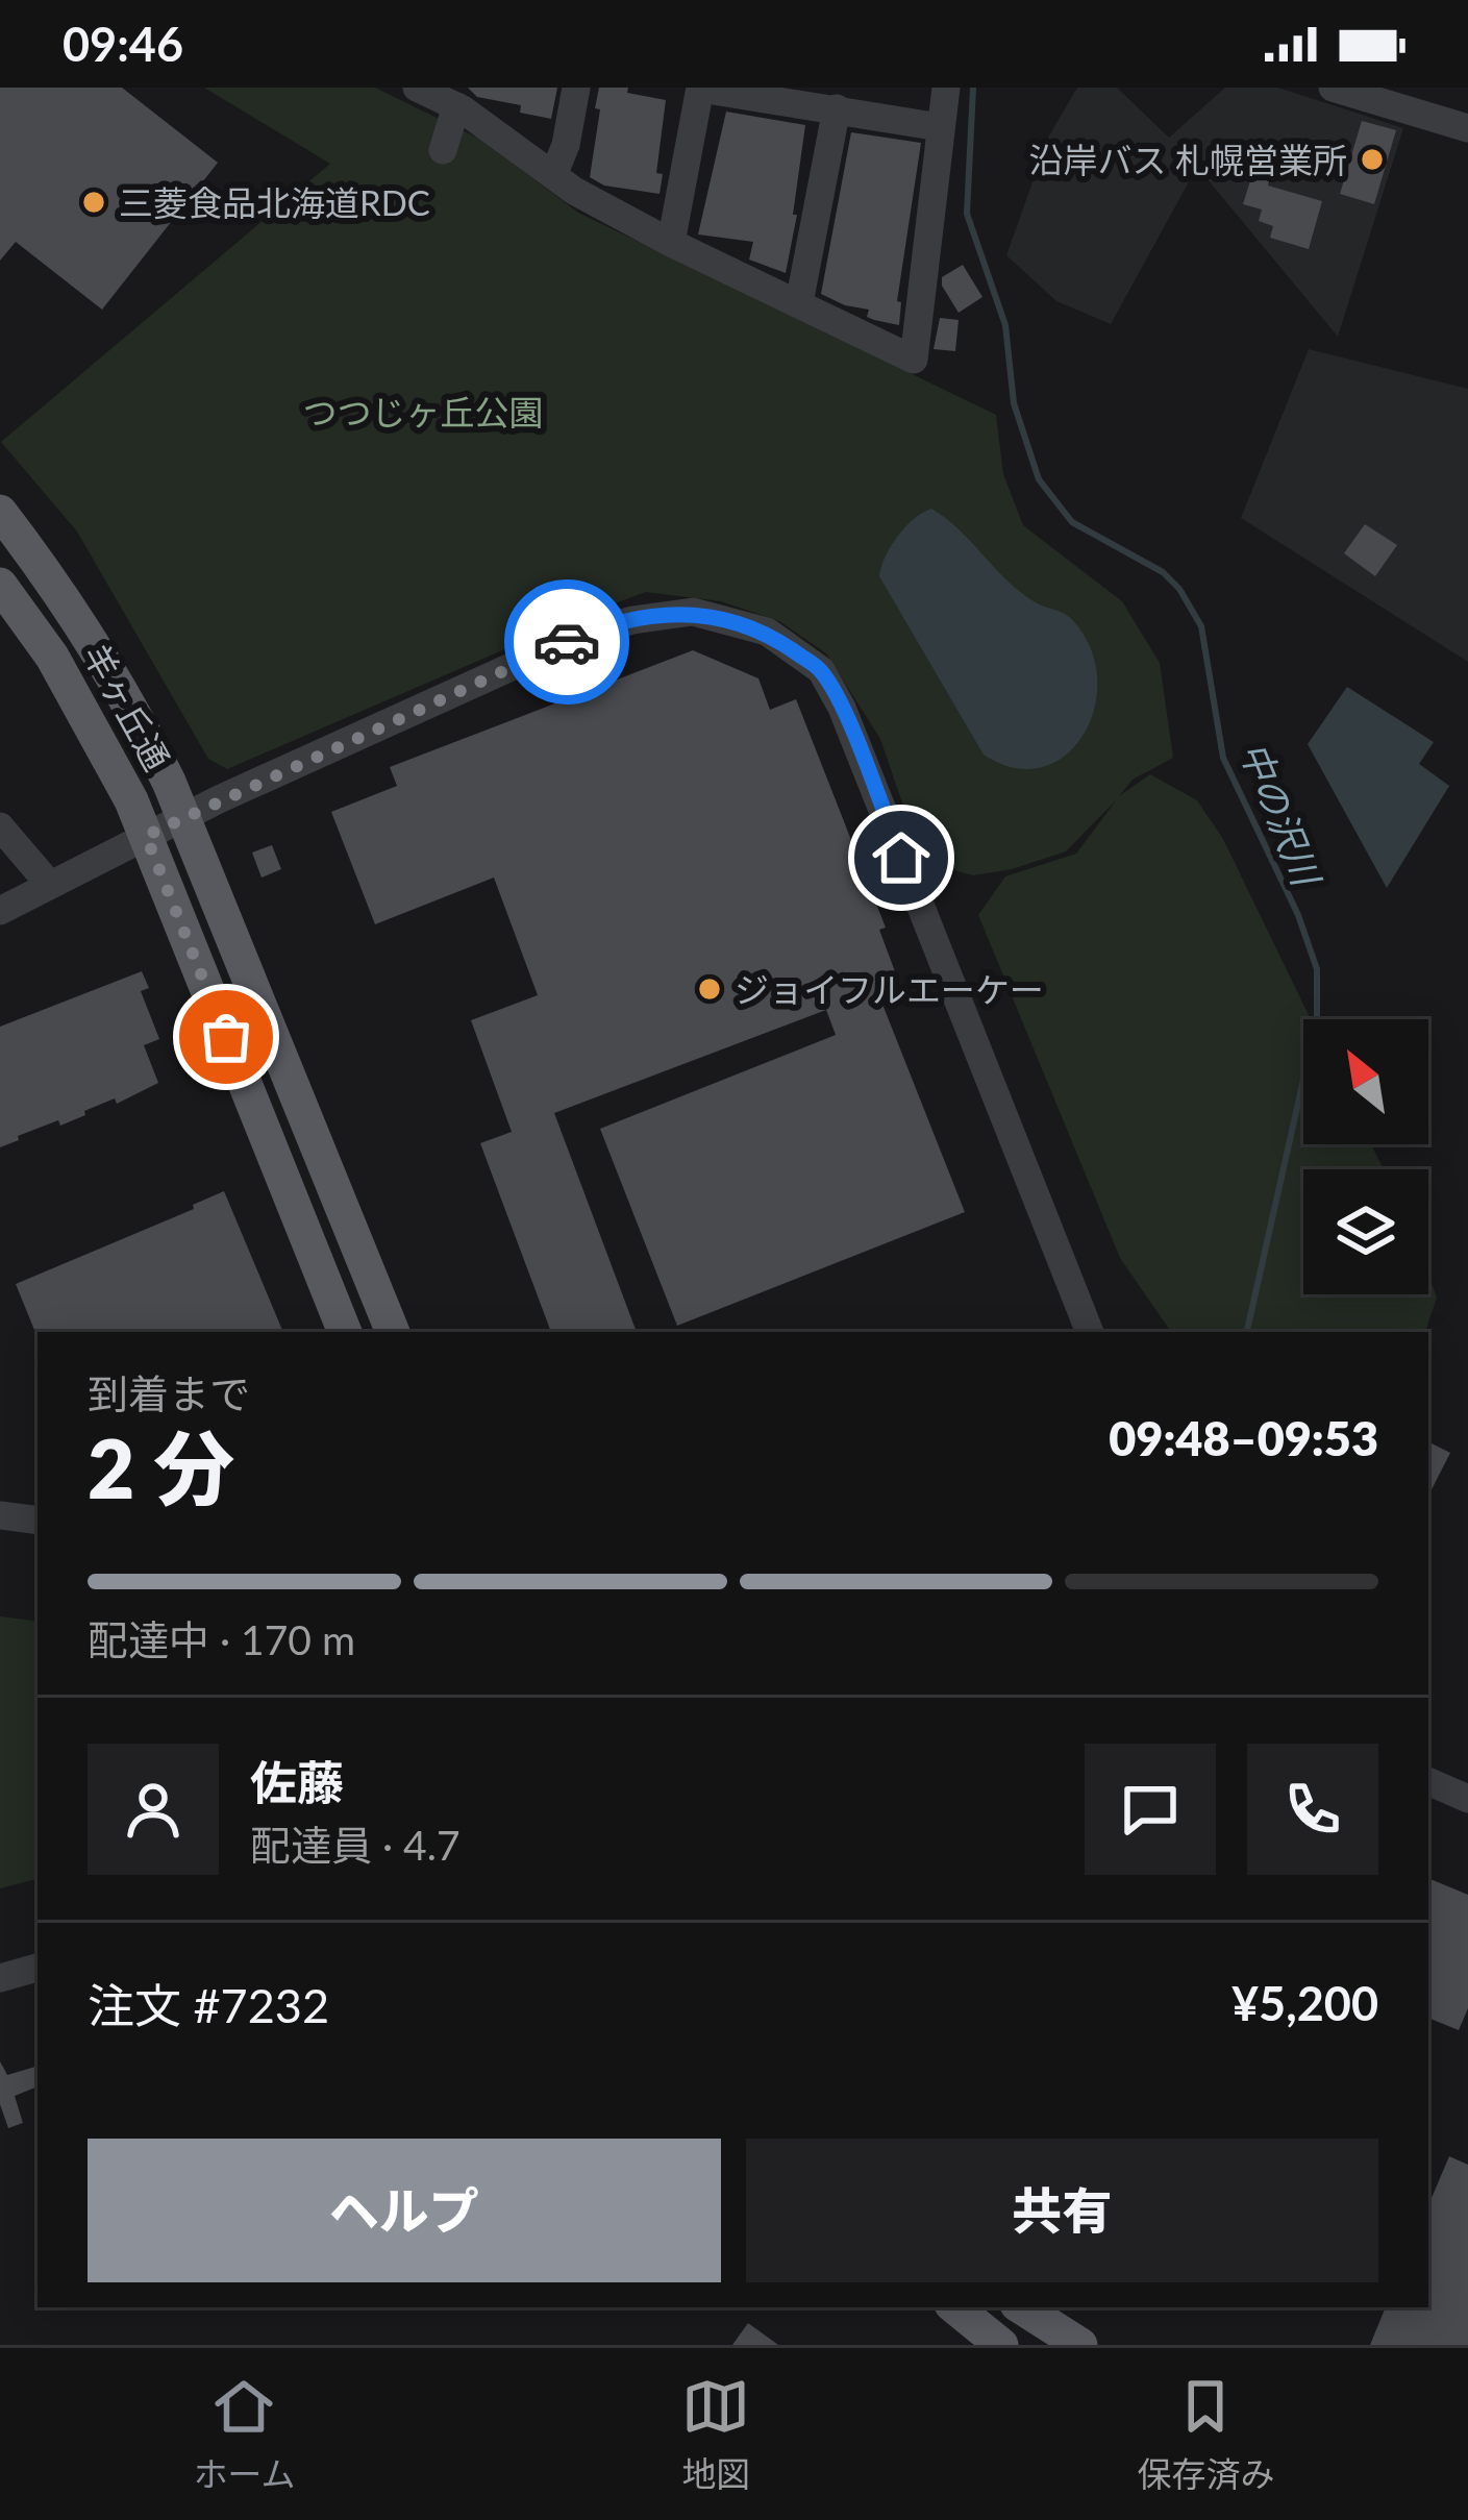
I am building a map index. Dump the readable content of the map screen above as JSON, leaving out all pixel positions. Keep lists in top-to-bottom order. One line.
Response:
{"streets":{"main road":["羊ヶ丘通"]},"water":["中の沢川"],"parks":["つつじヶ丘公園"],"places":["沿岸バス 札幌営業所","三菱食品北海道RDC","ジョイフルエーケー"],"north":"top left","page":{"status":"09:46","heading":["2 分","到着まで","09:48–09:53"],"panel":["佐藤","配達員 · 4.7","注文 #7232","¥5,200"],"bar":"配達中 · 170 m","buttons":["ヘルプ","共有"],"tabs":["ホーム","地図","保存済み"]}}
